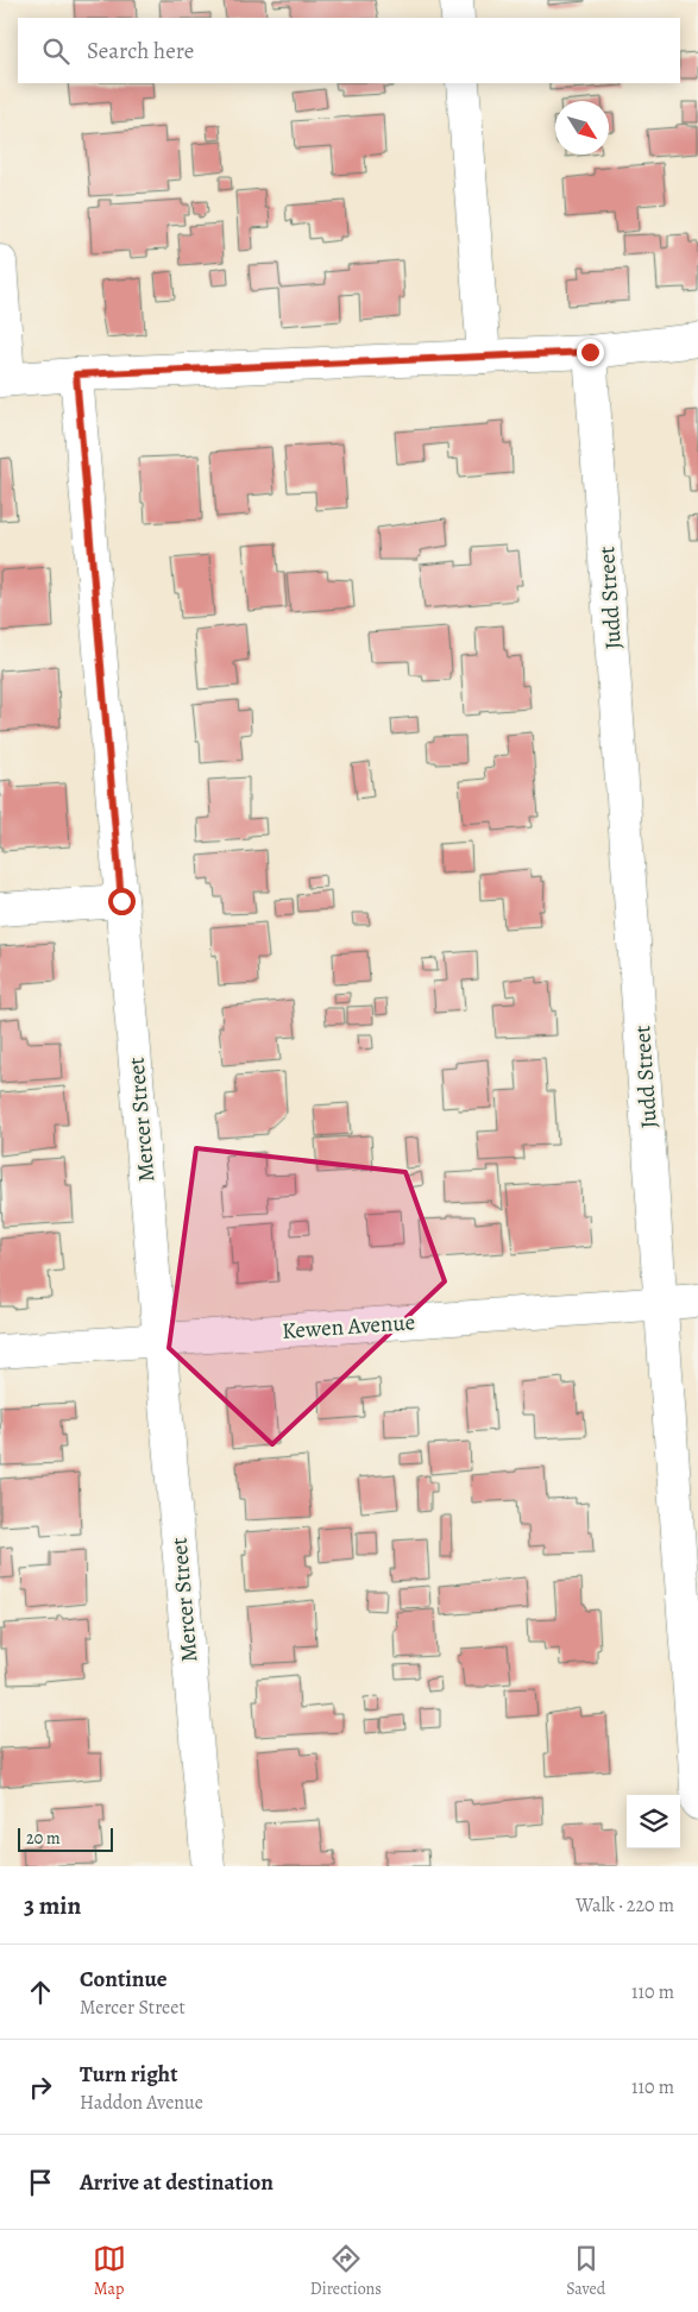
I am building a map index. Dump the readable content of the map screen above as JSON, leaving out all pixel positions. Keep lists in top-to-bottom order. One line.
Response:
{"streets":{"street":["Judd Street","Mercer Street","Kewen Avenue"]},"crossings":[["Judd Street","Kewen Avenue"],["Mercer Street","Kewen Avenue"]],"scale_bar":"20 m","north":"bottom right","page":{"search":"Search here","scale":"20 m","heading":["3 min","Walk · 220 m"],"list":[["Continue","Mercer Street","110 m"],["Turn right","Haddon Avenue","110 m"],"Arrive at destination"],"nav":["Map","Directions","Saved"]}}
